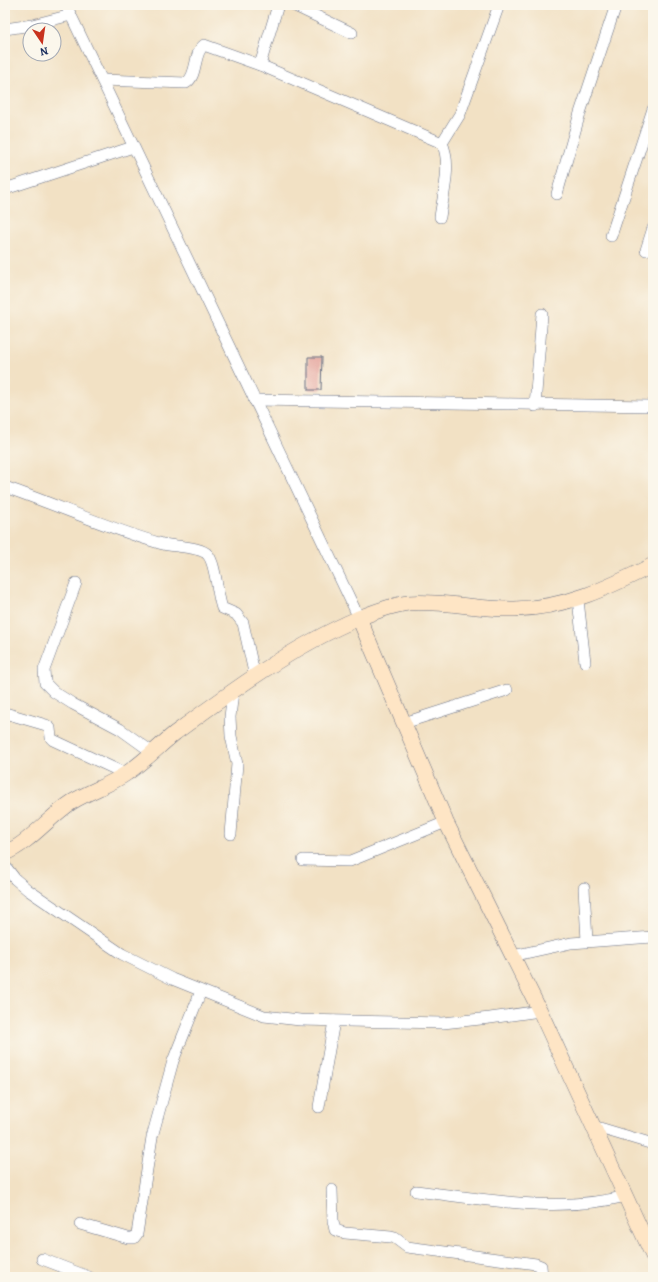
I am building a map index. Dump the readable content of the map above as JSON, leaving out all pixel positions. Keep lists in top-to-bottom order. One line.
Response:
{"north":"bottom"}
